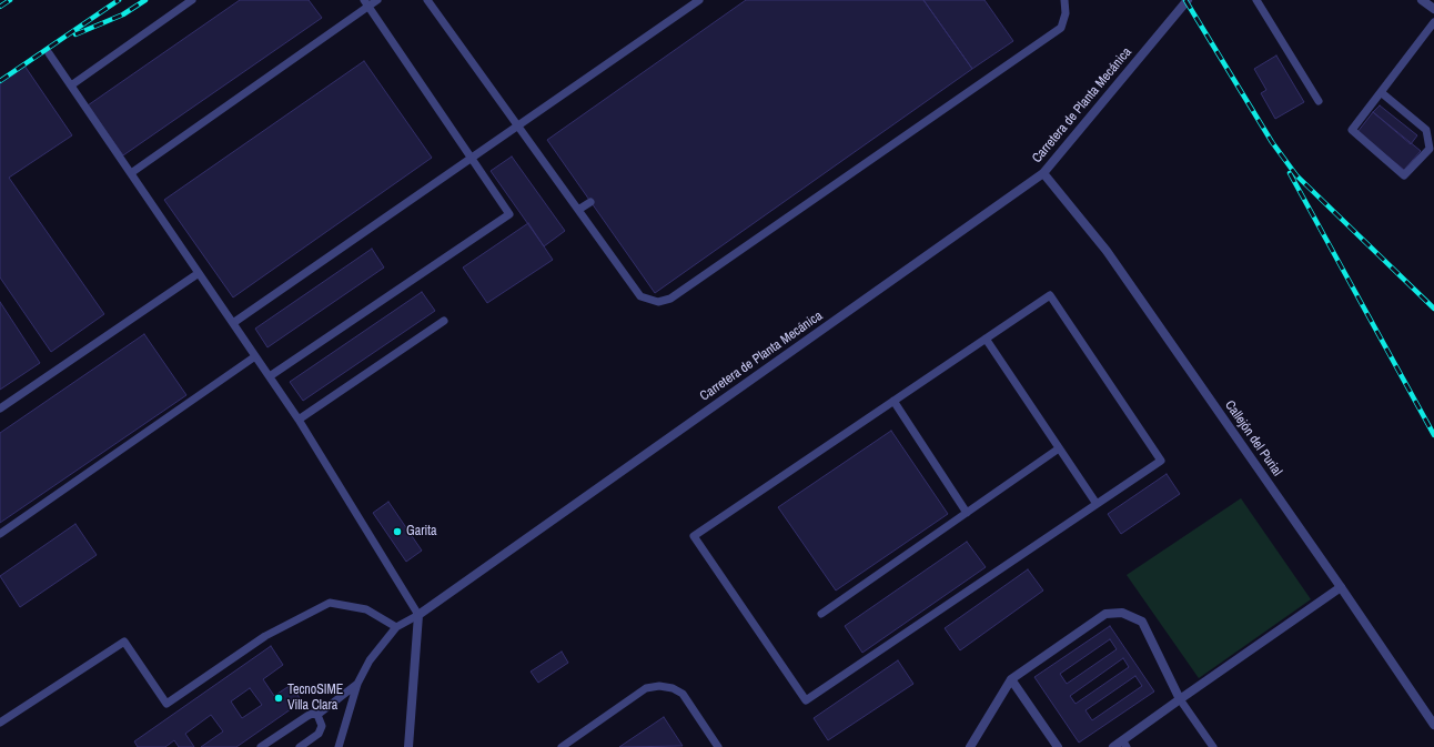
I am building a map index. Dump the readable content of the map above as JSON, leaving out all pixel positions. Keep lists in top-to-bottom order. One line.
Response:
{"streets":{"street":["Carretera de Planta Mecánica","Callejón del Purial"]},"crossings":[["Carretera de Planta Mecánica","Callejón del Purial"]],"places":["Garita","TecnoSIME Villa Clara"]}
